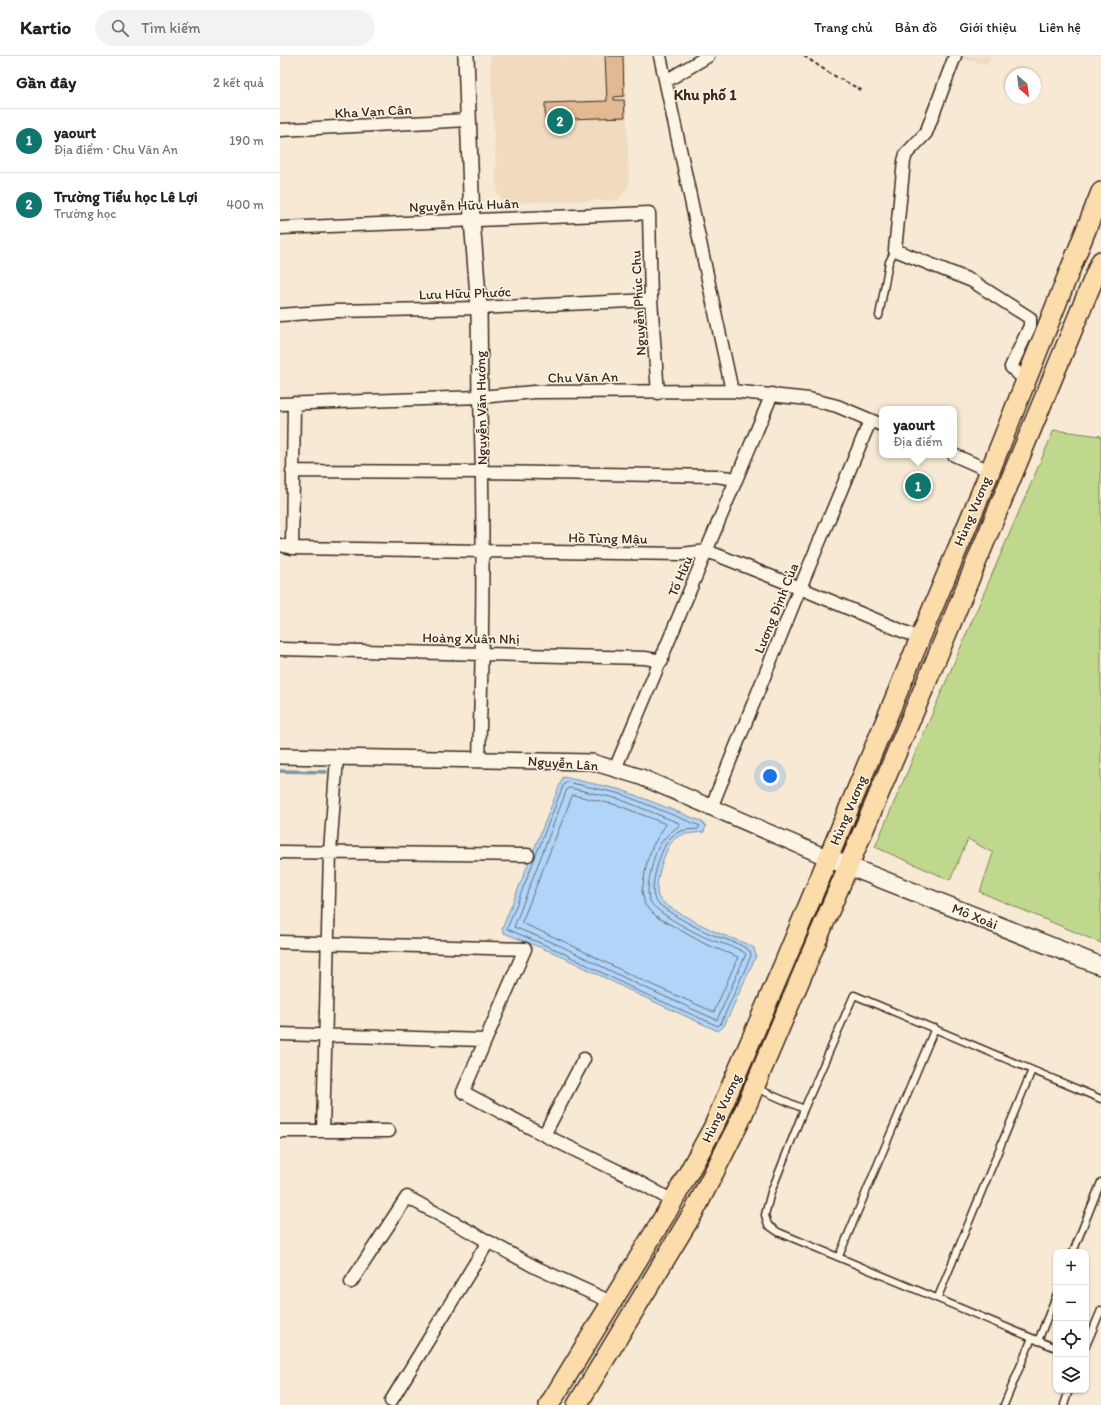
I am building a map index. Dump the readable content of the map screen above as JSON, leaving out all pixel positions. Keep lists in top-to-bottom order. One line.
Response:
{"streets":{"main road":["Hùng Vương","Mô Xoài"],"street":["Kha Vạn Cân","Nguyễn Hữu Huân","Lưu Hữu Phước","Nguyễn Phúc Chu","Chu Văn An","Nguyễn Văn Hưởng","Hồ Tùng Mậu","Tố Hữu","Lương Định Của","Hoàng Xuân Nhị","Nguyễn Lân"]},"crossings":[["Kha Vạn Cân","Nguyễn Văn Hưởng"],["Nguyễn Hữu Huân","Nguyễn Phúc Chu"],["Nguyễn Hữu Huân","Nguyễn Văn Hưởng"],["Lưu Hữu Phước","Nguyễn Phúc Chu"],["Lưu Hữu Phước","Nguyễn Văn Hưởng"],["Nguyễn Phúc Chu","Chu Văn An"],["Chu Văn An","Nguyễn Văn Hưởng"],["Chu Văn An","Tố Hữu"],["Chu Văn An","Lương Định Của"],["Nguyễn Văn Hưởng","Hồ Tùng Mậu"],["Nguyễn Văn Hưởng","Hoàng Xuân Nhị"],["Nguyễn Văn Hưởng","Nguyễn Lân"],["Hùng Vương","Hồ Tùng Mậu"],["Hùng Vương","Nguyễn Lân"],["Hùng Vương","Mô Xoài"],["Hồ Tùng Mậu","Tố Hữu"],["Hồ Tùng Mậu","Lương Định Của"],["Tố Hữu","Hoàng Xuân Nhị"],["Tố Hữu","Nguyễn Lân"],["Lương Định Của","Nguyễn Lân"],["Nguyễn Lân","Mô Xoài"]],"districts":["Khu phố 1"],"north":"bottom right","page":{"header":"Kartio","search":"Tìm kiếm","nav":["Trang chủ","Bản đồ","Giới thiệu","Liên hệ"],"heading":["Gần đây","2 kết quả"],"pins":["2","1"],"list":[{"mark":"1","name":"yaourt","note":"Địa điểm · Chu Văn An","value":"190 m"},{"mark":"2","name":"Trường Tiểu học Lê Lợi","note":"Trường học","value":"400 m"}],"popup":["yaourt","Địa điểm"],"map_buttons":["+","−"]}}
